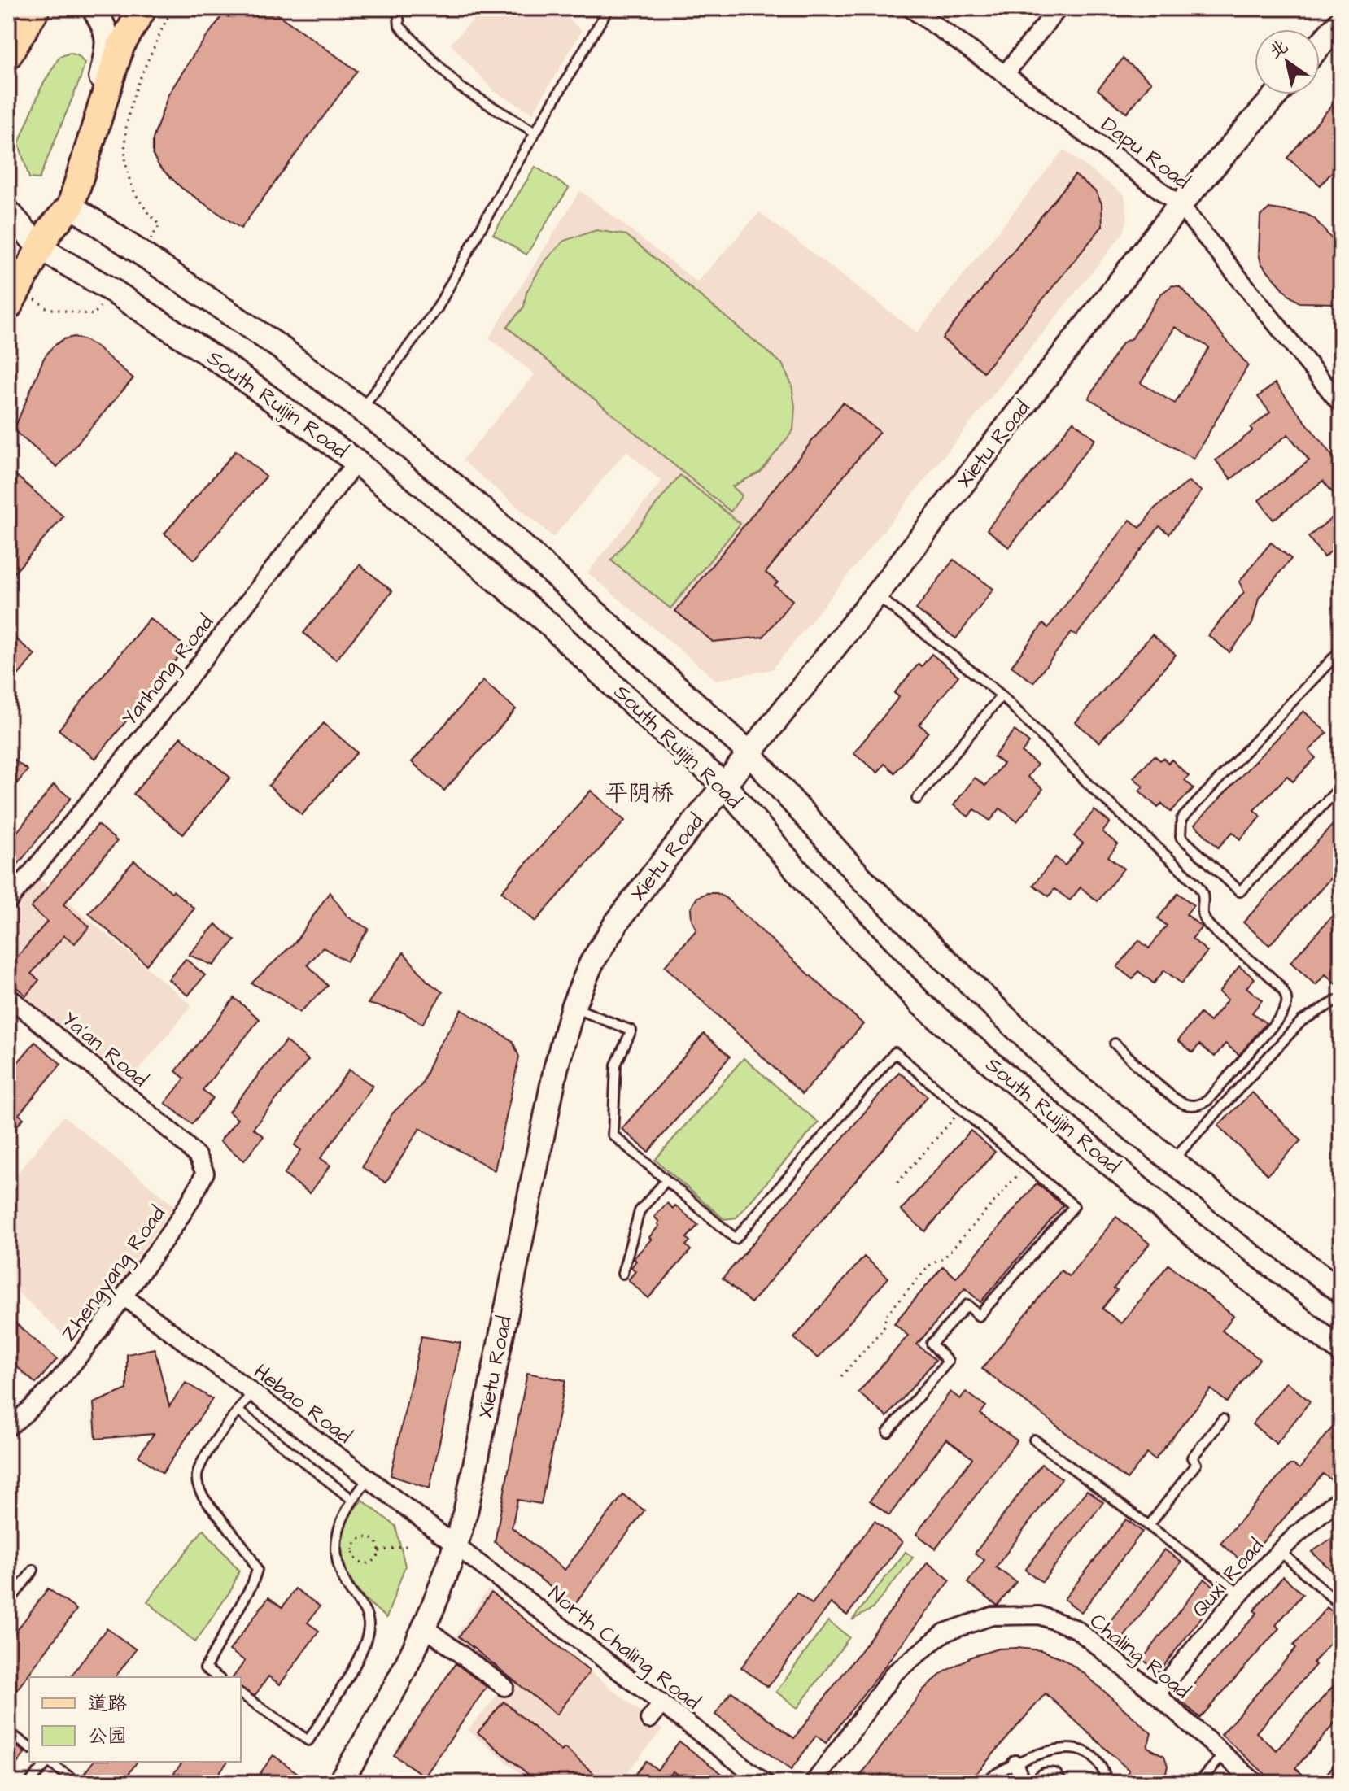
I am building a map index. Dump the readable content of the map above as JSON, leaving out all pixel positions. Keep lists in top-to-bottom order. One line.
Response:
{"streets":{"main road":["South Ruijin Road","Xietu Road"],"street":["Dapu Road","Yanhong Road","Ya'an Road","Zhengyang Road","Hebao Road","Quxi Road","North Chaling Road","Chaling Road"]},"crossings":[["Dapu Road","Xietu Road"],["South Ruijin Road","Xietu Road"],["South Ruijin Road","Yanhong Road"],["Xietu Road","Hebao Road"],["Xietu Road","North Chaling Road"],["Ya'an Road","Zhengyang Road"],["Zhengyang Road","Hebao Road"],["Hebao Road","North Chaling Road"],["Quxi Road","Chaling Road"]],"districts":["平阴桥"],"legend":["道路","公园"],"north":"top left"}
